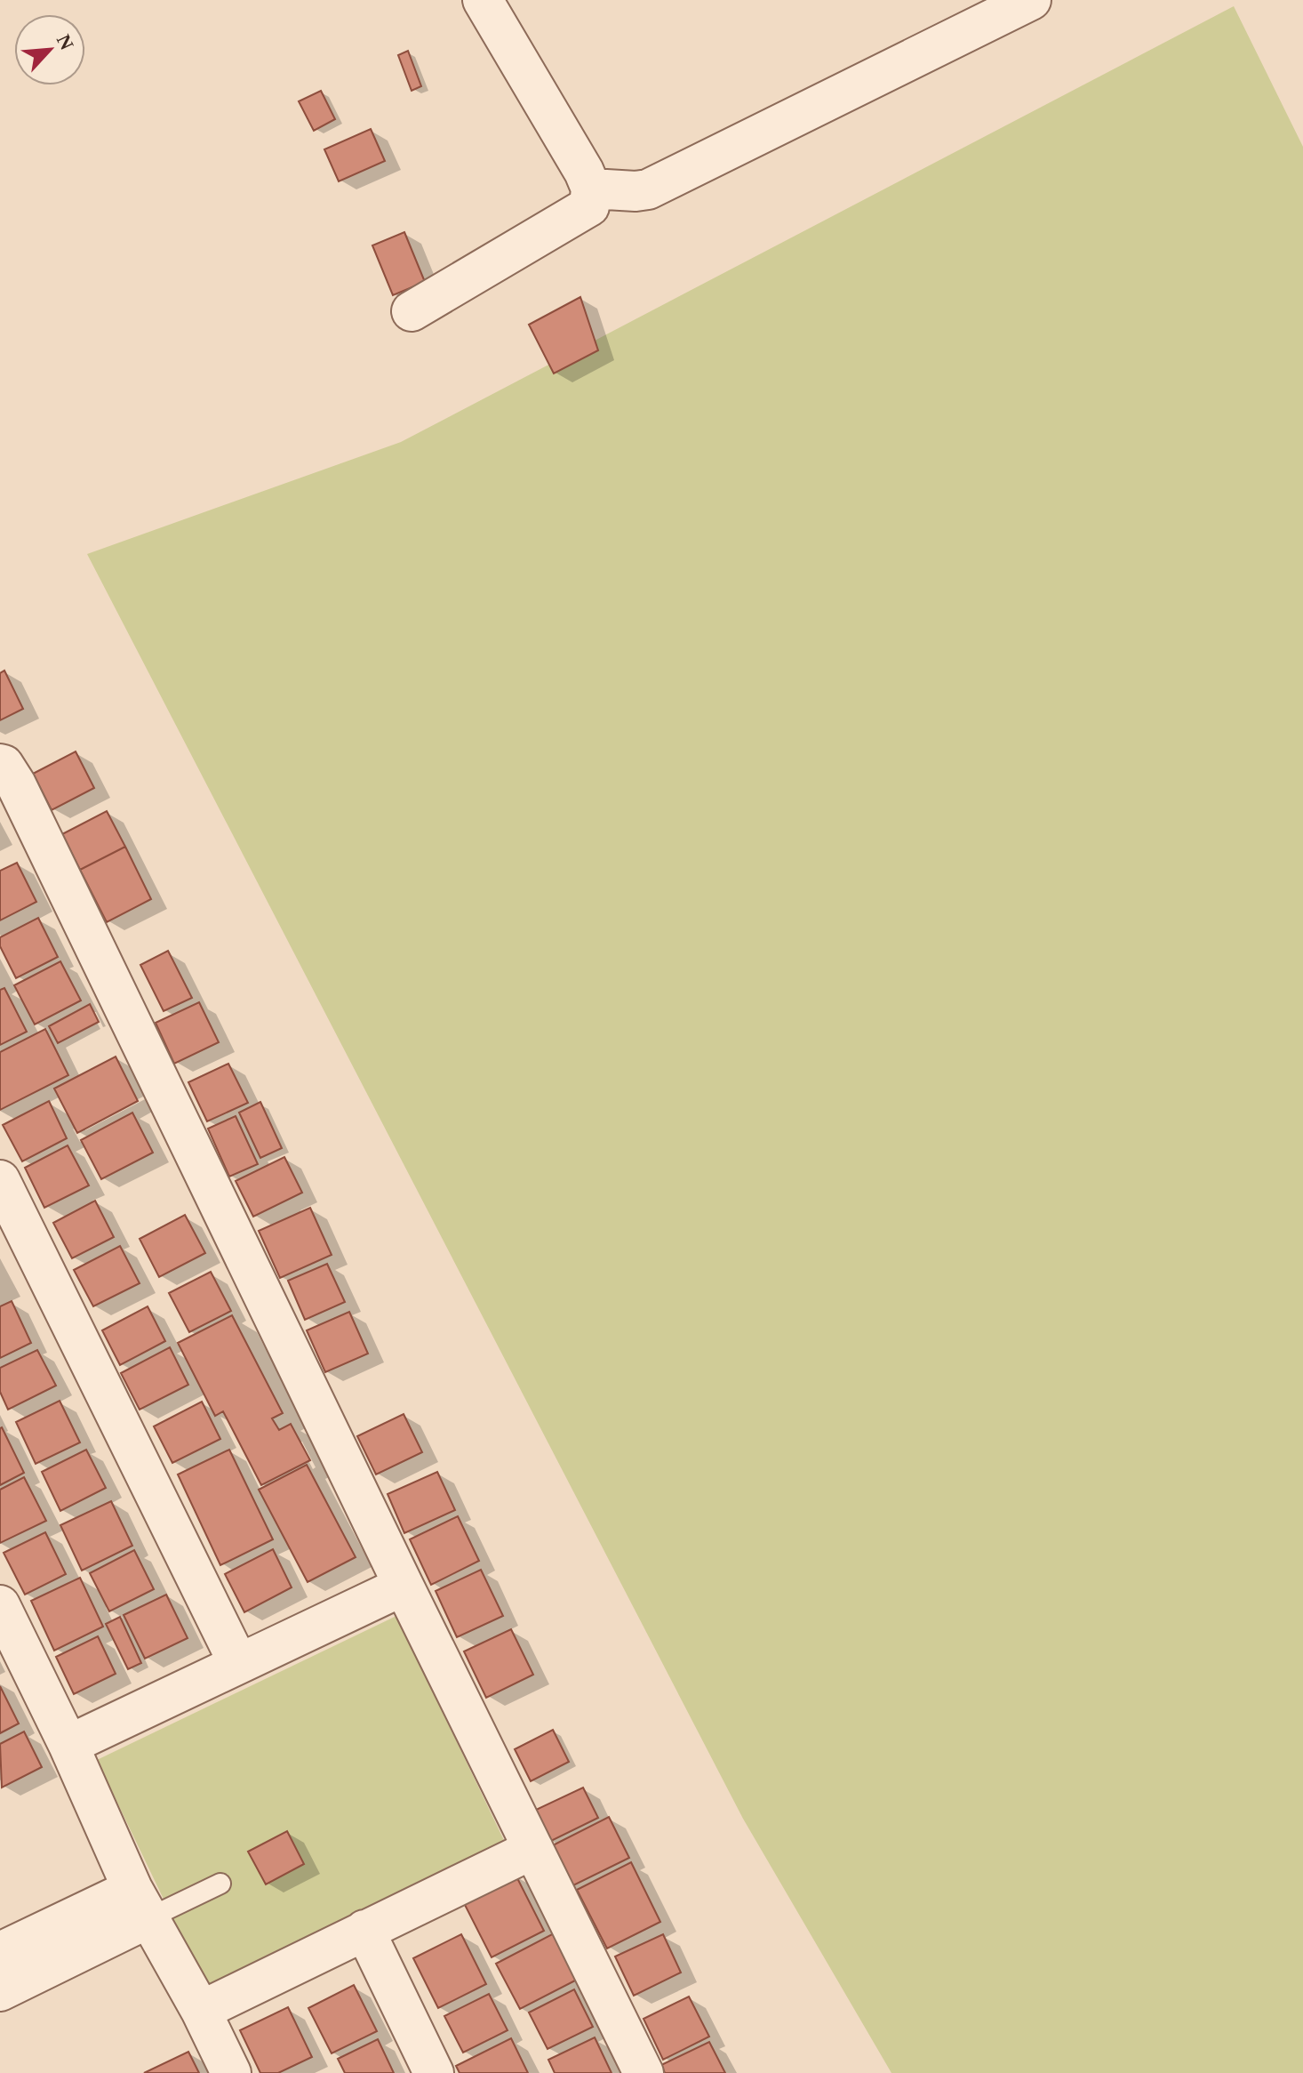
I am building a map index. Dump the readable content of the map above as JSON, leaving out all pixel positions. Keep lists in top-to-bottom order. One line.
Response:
{"north":"top right"}
